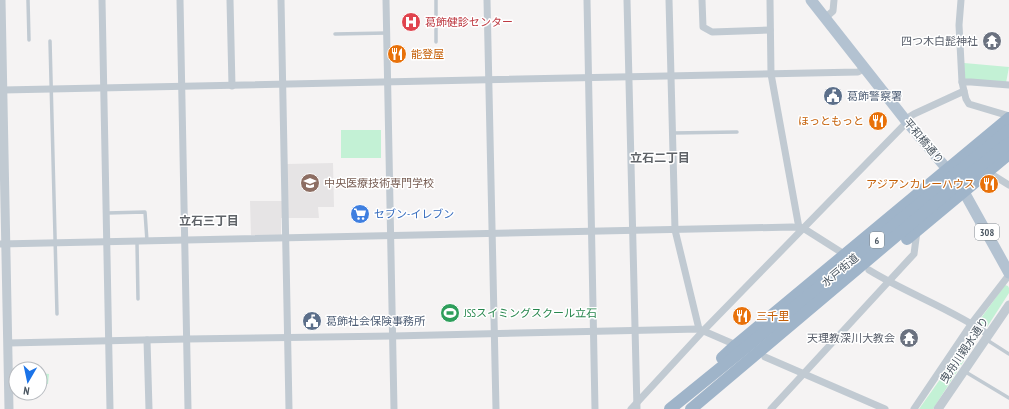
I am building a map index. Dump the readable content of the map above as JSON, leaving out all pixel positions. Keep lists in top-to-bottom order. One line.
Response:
{"streets":{"highway":["6","水戸街道"],"main road":["平和橋通り","308"],"street":["曳舟川親水通り"]},"districts":["立石二丁目","立石三丁目"],"places":{"hospital":["葛飾健診センター"],"temple":["四つ木白髭神社","天理教深川大教会"],"restaurant":["能登屋","ほっともっと","アジアンカレーハウス","三千里"],"public building":["葛飾警察署","葛飾社会保険事務所"],"school or university":["中央医療技術専門学校"],"supermarket":["セブン-イレブン"],"sports":["JSSスイミングスクール立石"]},"north":"bottom"}
